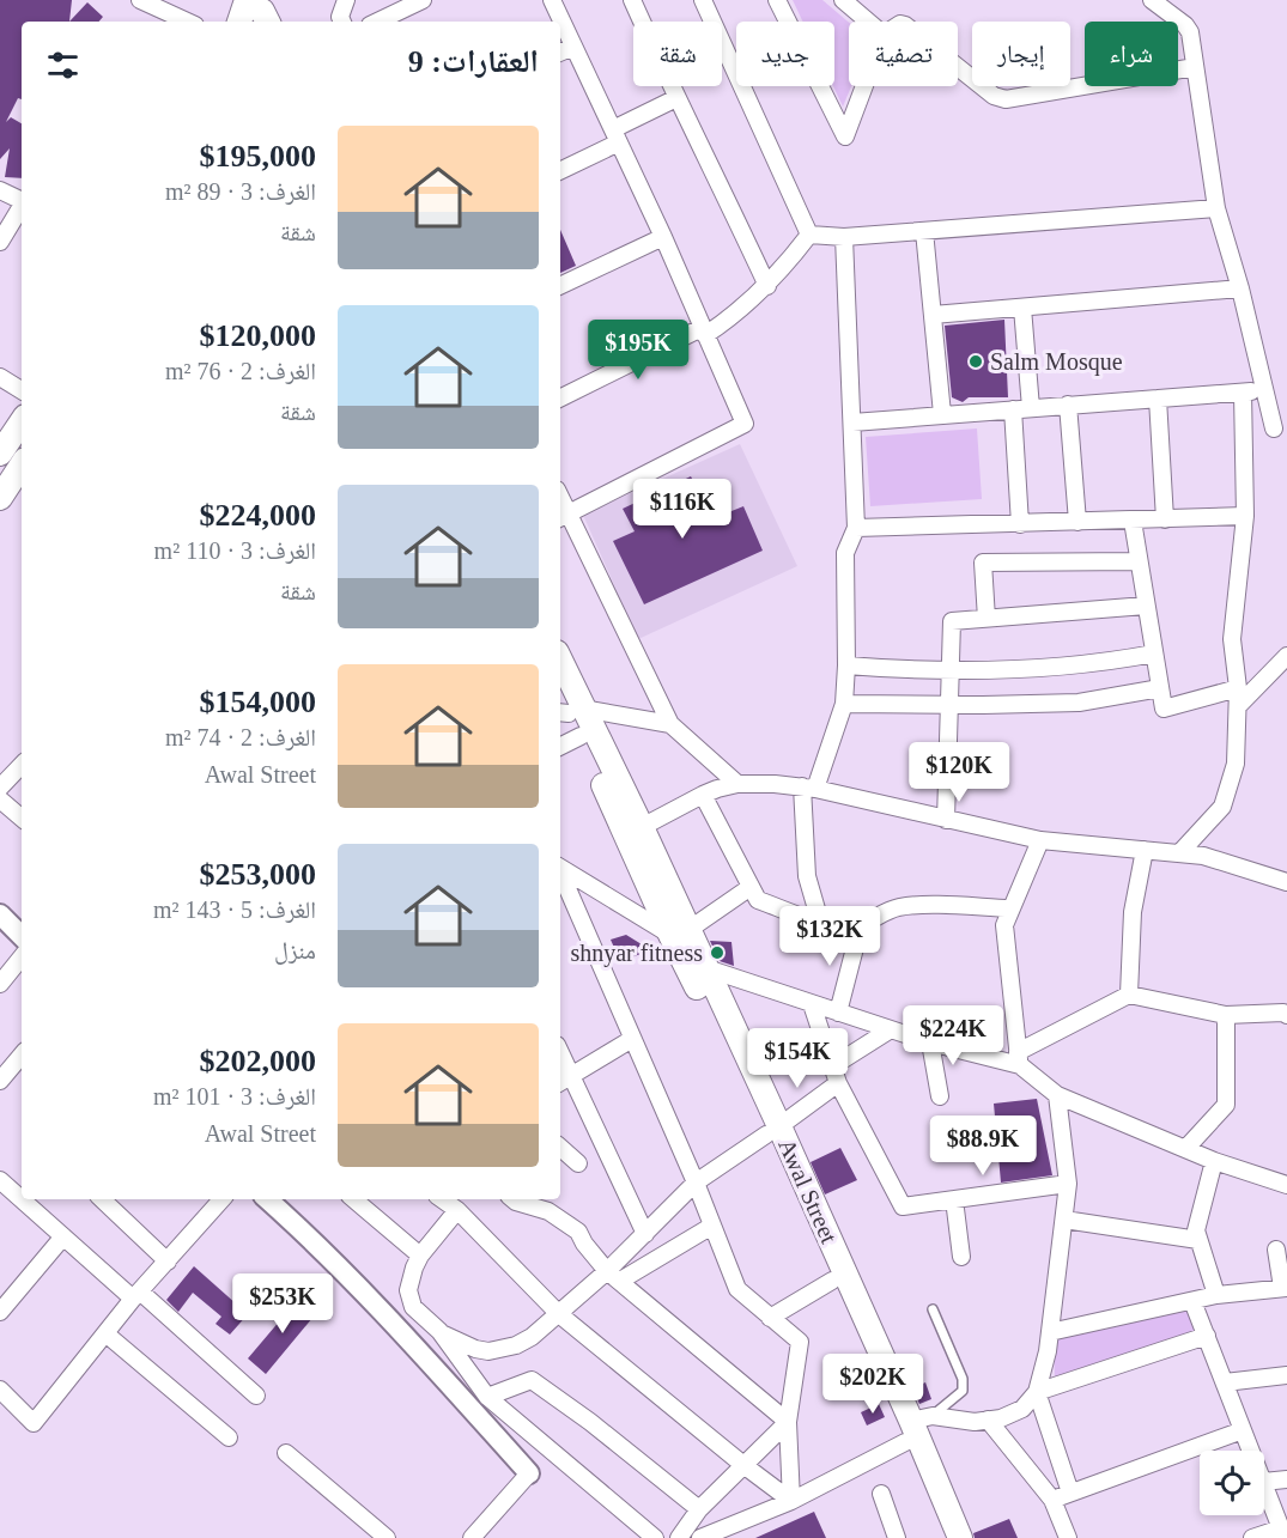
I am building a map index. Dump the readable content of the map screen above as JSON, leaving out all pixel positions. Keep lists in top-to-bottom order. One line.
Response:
{"streets":{"main road":["Awal Street"]},"places":["Salm Mosque","shnyar fitness"],"page":{"chip":["شراء","إيجار","تصفية","جديد","شقة"],"heading":"العقارات: 9","list":[{"name":"$195,000","note":"الغرف: 3 · 89 m² · شقة"},{"name":"$120,000","note":"الغرف: 2 · 76 m² · شقة"},{"name":"$224,000","note":"الغرف: 3 · 110 m² · شقة"},{"name":"$154,000","note":"الغرف: 2 · 74 m² · Awal Street"},{"name":"$253,000","note":"الغرف: 5 · 143 m² · منزل"},{"name":"$202,000","note":"الغرف: 3 · 101 m² · Awal Street"}],"price":["$195K","$116K","$120K","$132K","$224K","$154K","$88.9K","$253K","$202K"]}}
